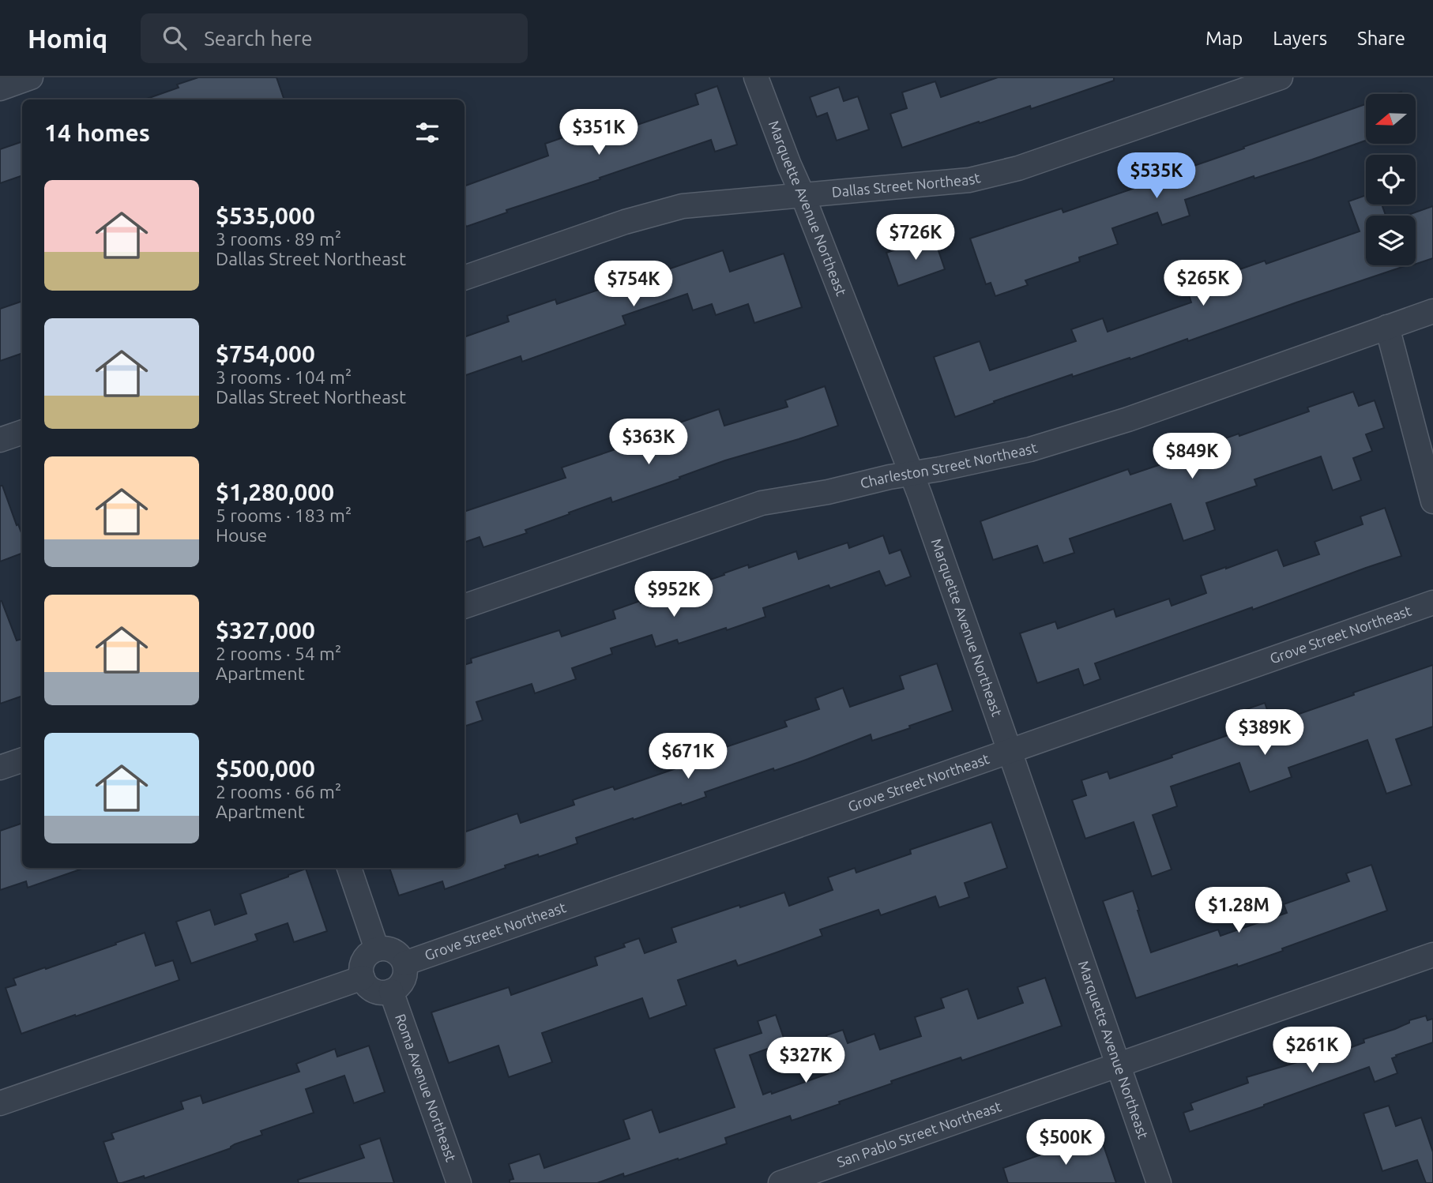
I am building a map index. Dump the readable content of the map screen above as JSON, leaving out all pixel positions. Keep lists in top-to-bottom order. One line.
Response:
{"streets":{"street":["Dallas Street Northeast","Marquette Avenue Northeast","Charleston Street Northeast","Grove Street Northeast","Roma Avenue Northeast","San Pablo Street Northeast"]},"crossings":[["Dallas Street Northeast","Marquette Avenue Northeast"],["Marquette Avenue Northeast","Charleston Street Northeast"],["Marquette Avenue Northeast","Grove Street Northeast"],["Marquette Avenue Northeast","San Pablo Street Northeast"],["Grove Street Northeast","Roma Avenue Northeast"]],"north":"left","page":{"header":"Homiq","search":"Search here","nav":["Map","Layers","Share"],"heading":"14 homes","price":["$351K","$535K","$726K","$265K","$754K","$363K","$849K","$952K","$389K","$671K","$1.28M","$261K","$327K","$500K"],"list":[{"name":"$535,000","note":"3 rooms · 89 m² · Dallas Street Northeast"},{"name":"$754,000","note":"3 rooms · 104 m² · Dallas Street Northeast"},{"name":"$1,280,000","note":"5 rooms · 183 m² · House"},{"name":"$327,000","note":"2 rooms · 54 m² · Apartment"},{"name":"$500,000","note":"2 rooms · 66 m² · Apartment"}]}}
